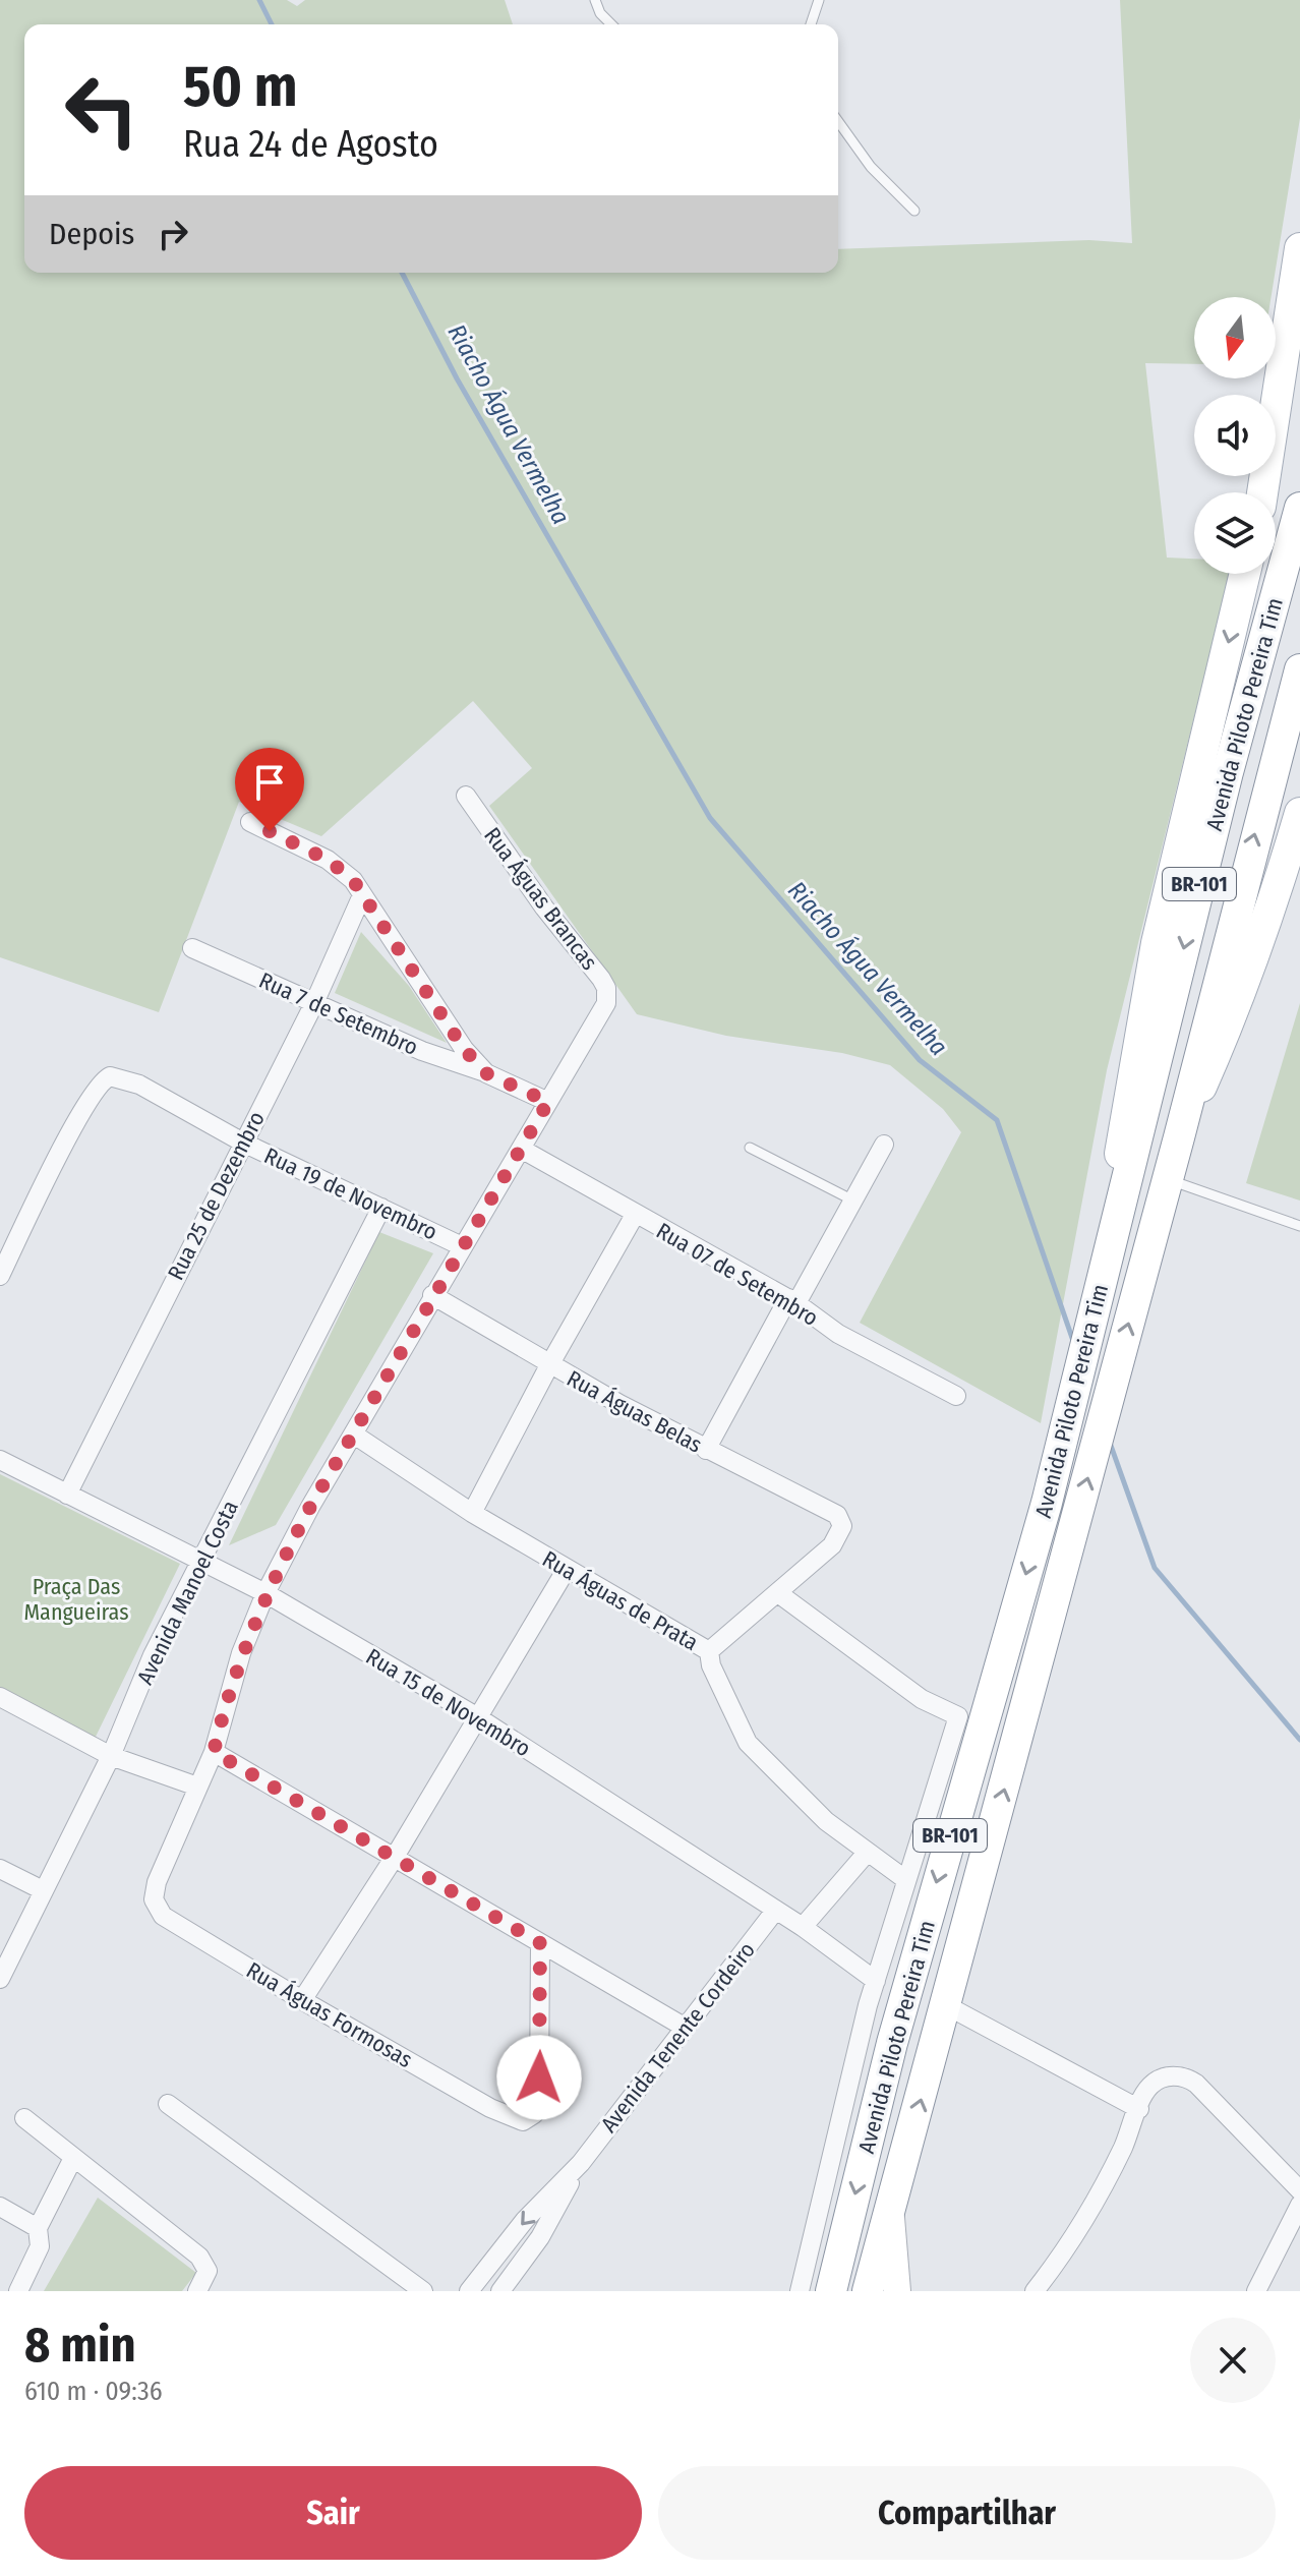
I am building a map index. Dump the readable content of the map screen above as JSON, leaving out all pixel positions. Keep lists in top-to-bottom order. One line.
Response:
{"streets":{"main road":["Avenida Piloto Pereira Tim","BR-101"],"street":["Rua Águas Brancas","Rua 7 de Setembro","Rua 19 de Novembro","Rua 25 de Dezembro","Rua 07 de Setembro","Rua Águas Belas","Avenida Manoel Costa","Rua Águas de Prata","Rua 15 de Novembro","Rua Águas Formosas","Avenida Tenente Cordeiro"]},"crossings":[["Rua Águas Brancas","Rua 7 de Setembro"],["Rua 7 de Setembro","Rua 25 de Dezembro"],["Rua 19 de Novembro","Rua 25 de Dezembro"],["Rua 19 de Novembro","Avenida Manoel Costa"],["Rua 25 de Dezembro","Rua 15 de Novembro"],["Avenida Manoel Costa","Rua 15 de Novembro"],["Rua 15 de Novembro","Avenida Tenente Cordeiro"]],"water":["Riacho Água Vermelha"],"parks":["Praça Das Mangueiras"],"north":"bottom","page":{"turn":["50 m","Rua 24 de Agosto"],"then":"Depois","heading":["8 min","610 m · 09:36"],"buttons":["Sair","Compartilhar"]}}
